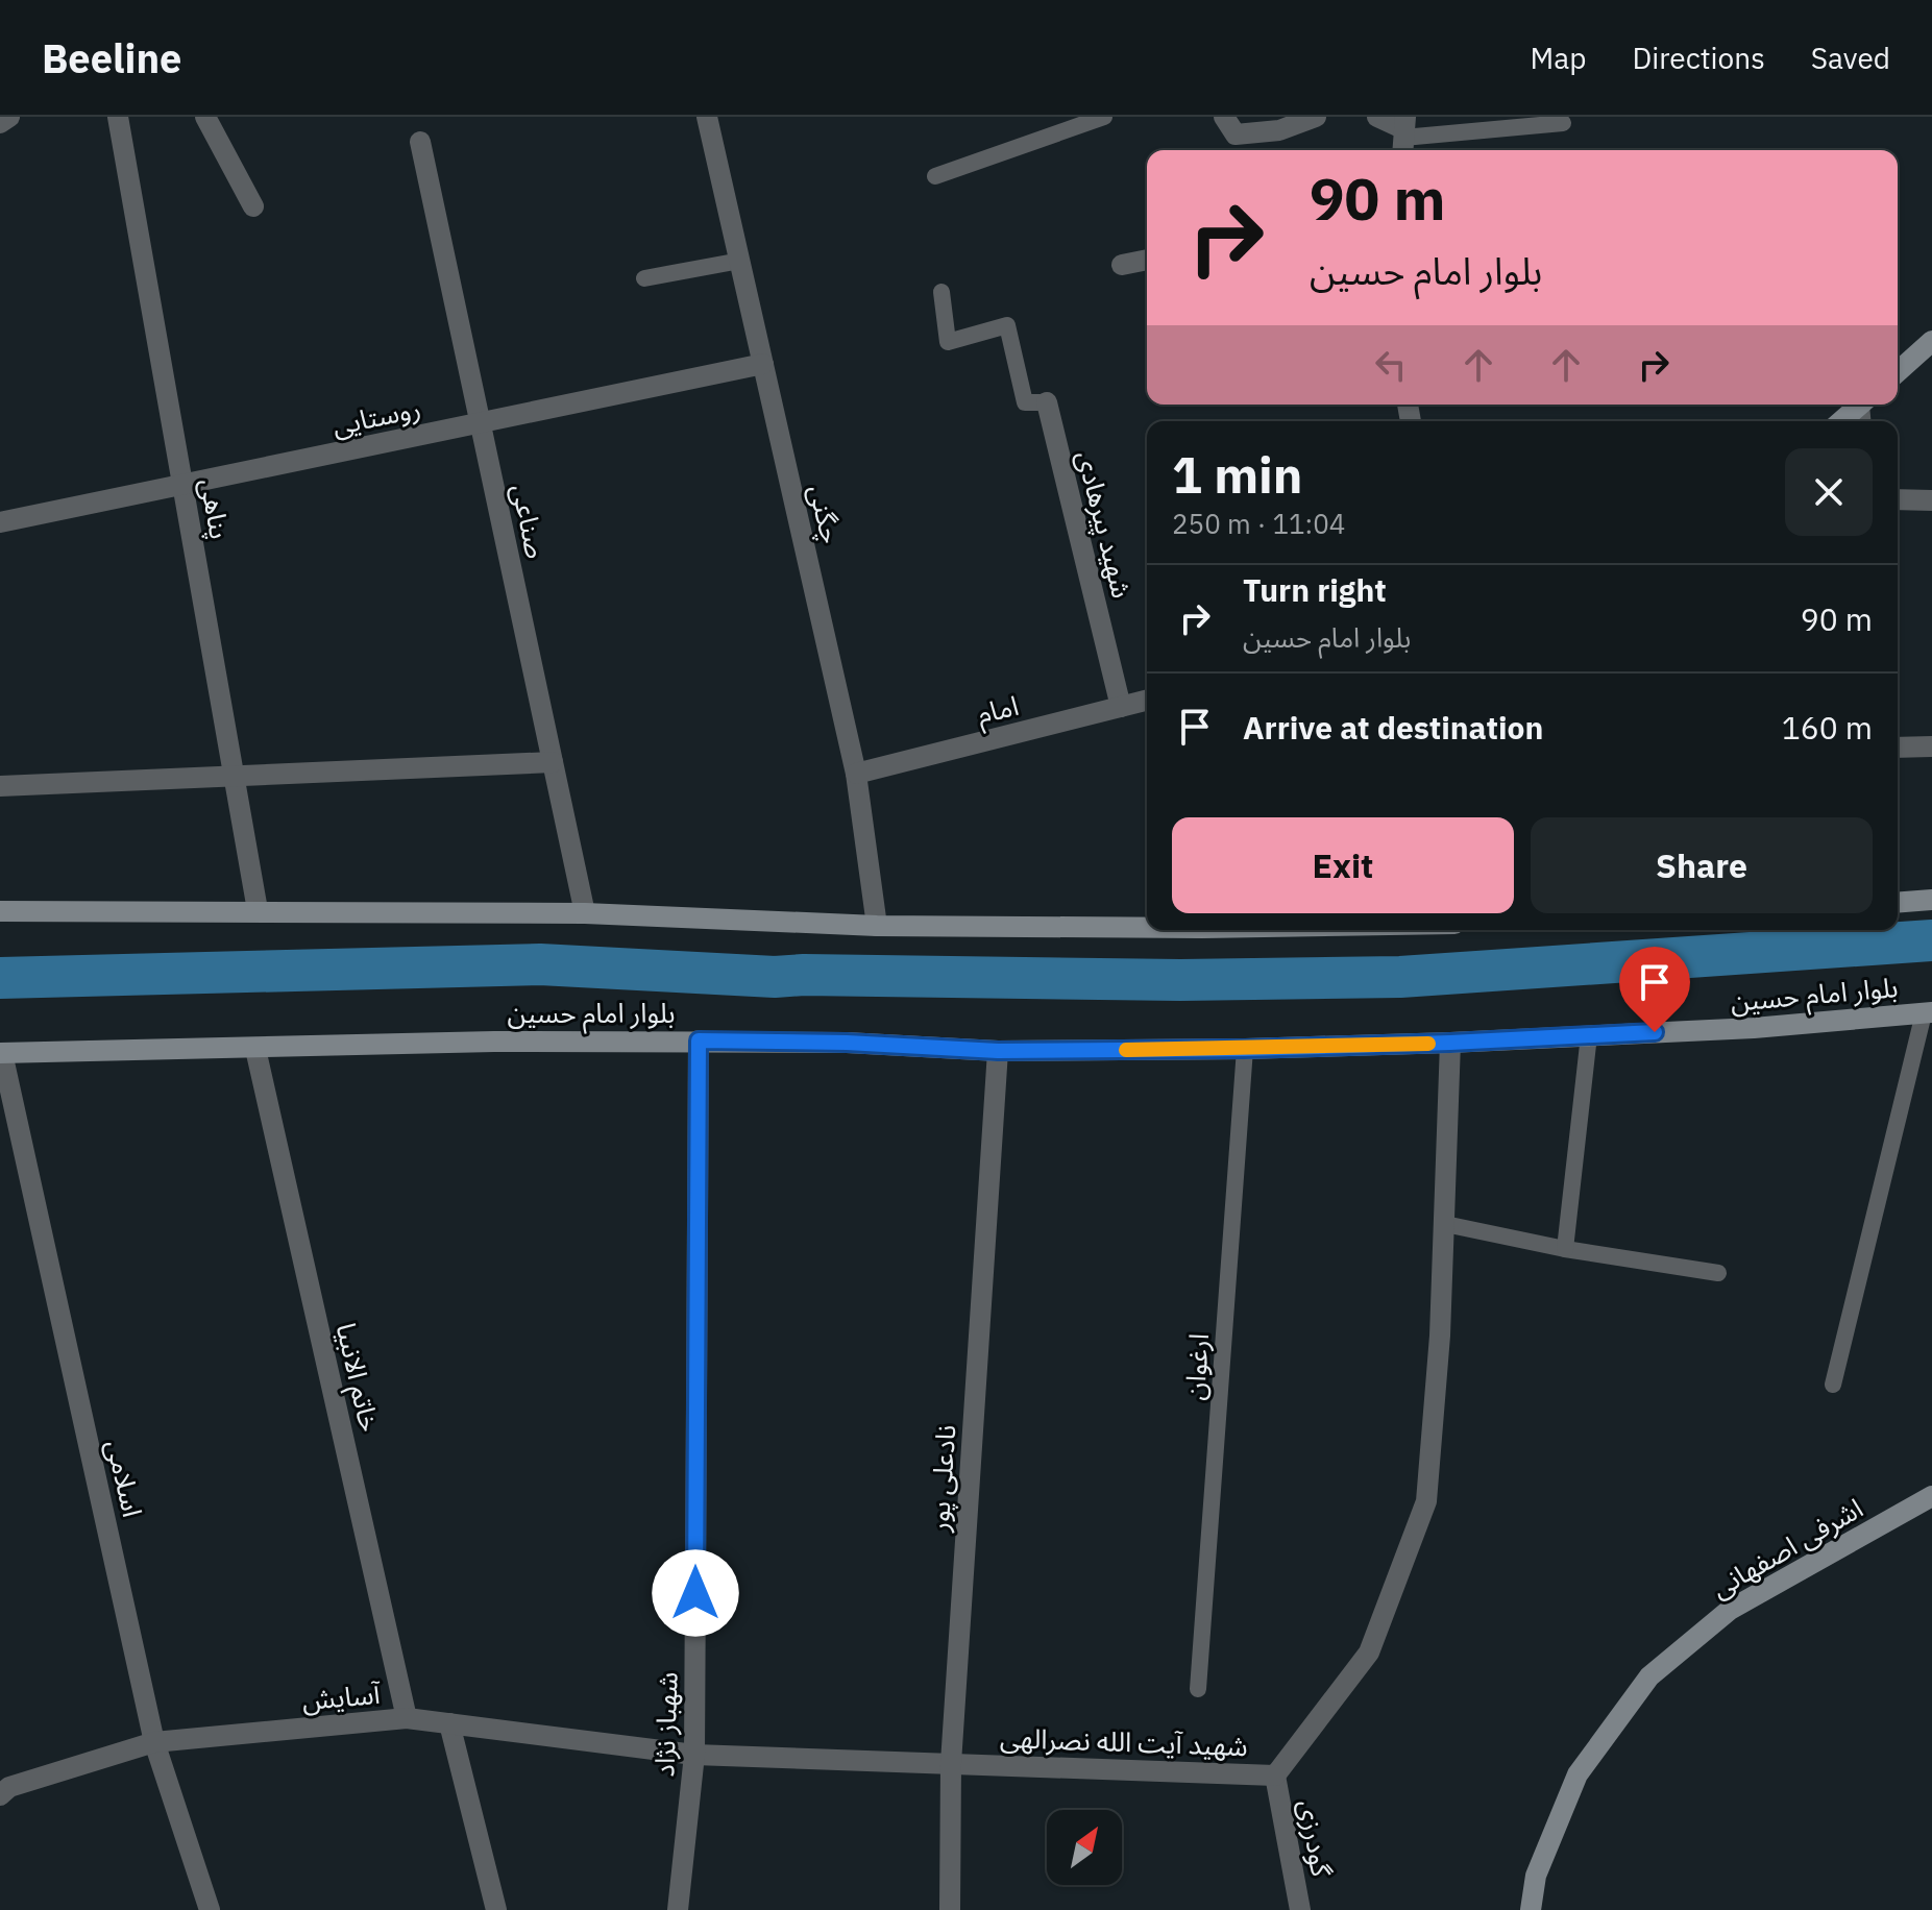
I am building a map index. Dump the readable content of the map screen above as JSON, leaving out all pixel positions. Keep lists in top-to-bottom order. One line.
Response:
{"streets":{"main road":["بلوار امام حسین","اشرفی اصفهانی"],"street":["روستایی","پناهی","چگنی","صناعی","شهید پیرهادی","امام","خاتم الانبیا","اسلامی","نادعلی پور","آسایش","شهباز نژاد","شهید آیت الله نصرالهی","گودرزی"],"lane":["ارغوان"]},"crossings":[["روستایی","پناهی"],["روستایی","چگنی"],["روستایی","صناعی"],["چگنی","امام"],["شهید پیرهادی","امام"],["بلوار امام حسین","ارغوان"],["بلوار امام حسین","خاتم الانبیا"],["بلوار امام حسین","اسلامی"],["بلوار امام حسین","نادعلی پور"],["بلوار امام حسین","شهباز نژاد"],["بلوار امام حسین","شهید آیت الله نصرالهی"],["خاتم الانبیا","آسایش"],["اسلامی","آسایش"],["نادعلی پور","شهید آیت الله نصرالهی"],["آسایش","شهباز نژاد"],["آسایش","شهید آیت الله نصرالهی"],["شهباز نژاد","شهید آیت الله نصرالهی"],["شهید آیت الله نصرالهی","گودرزی"]],"north":"top right","page":{"header":"Beeline","nav":["Map","Directions","Saved"],"turn":["90 m","بلوار امام حسین"],"heading":["1 min","250 m · 11:04"],"list":[{"name":"Turn right","note":"بلوار امام حسین","value":"90 m"},{"name":"Arrive at destination","value":"160 m"}],"buttons":["Exit","Share"]}}
